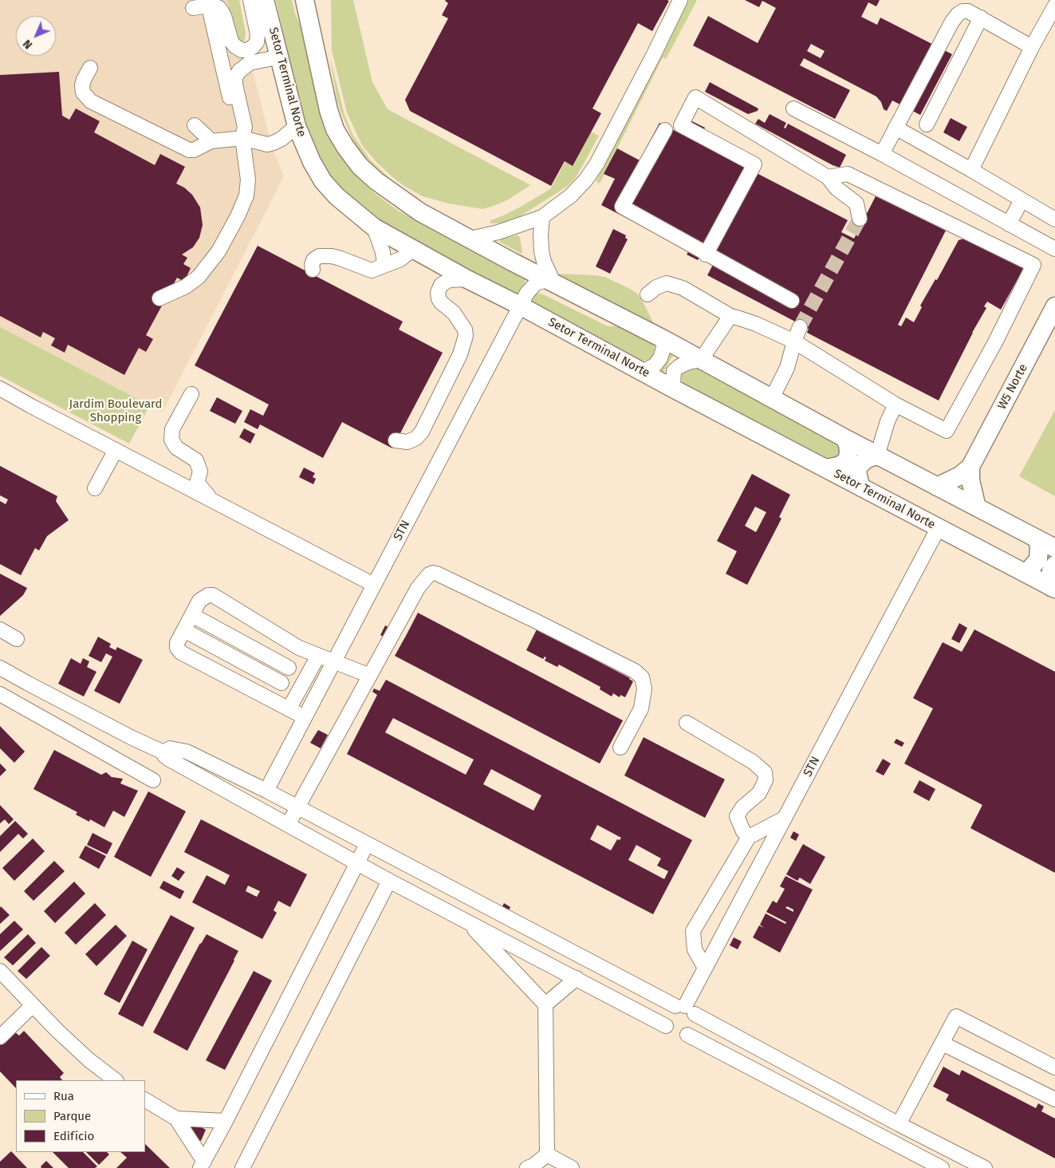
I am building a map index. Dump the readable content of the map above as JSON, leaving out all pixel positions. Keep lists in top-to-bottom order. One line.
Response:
{"streets":{"main road":["Setor Terminal Norte","W5 Norte"],"street":["STN"]},"crossings":[["Setor Terminal Norte","STN"]],"parks":["Jardim Boulevard Shopping"],"legend":["Rua","Parque","Edifício"],"north":"bottom left"}
